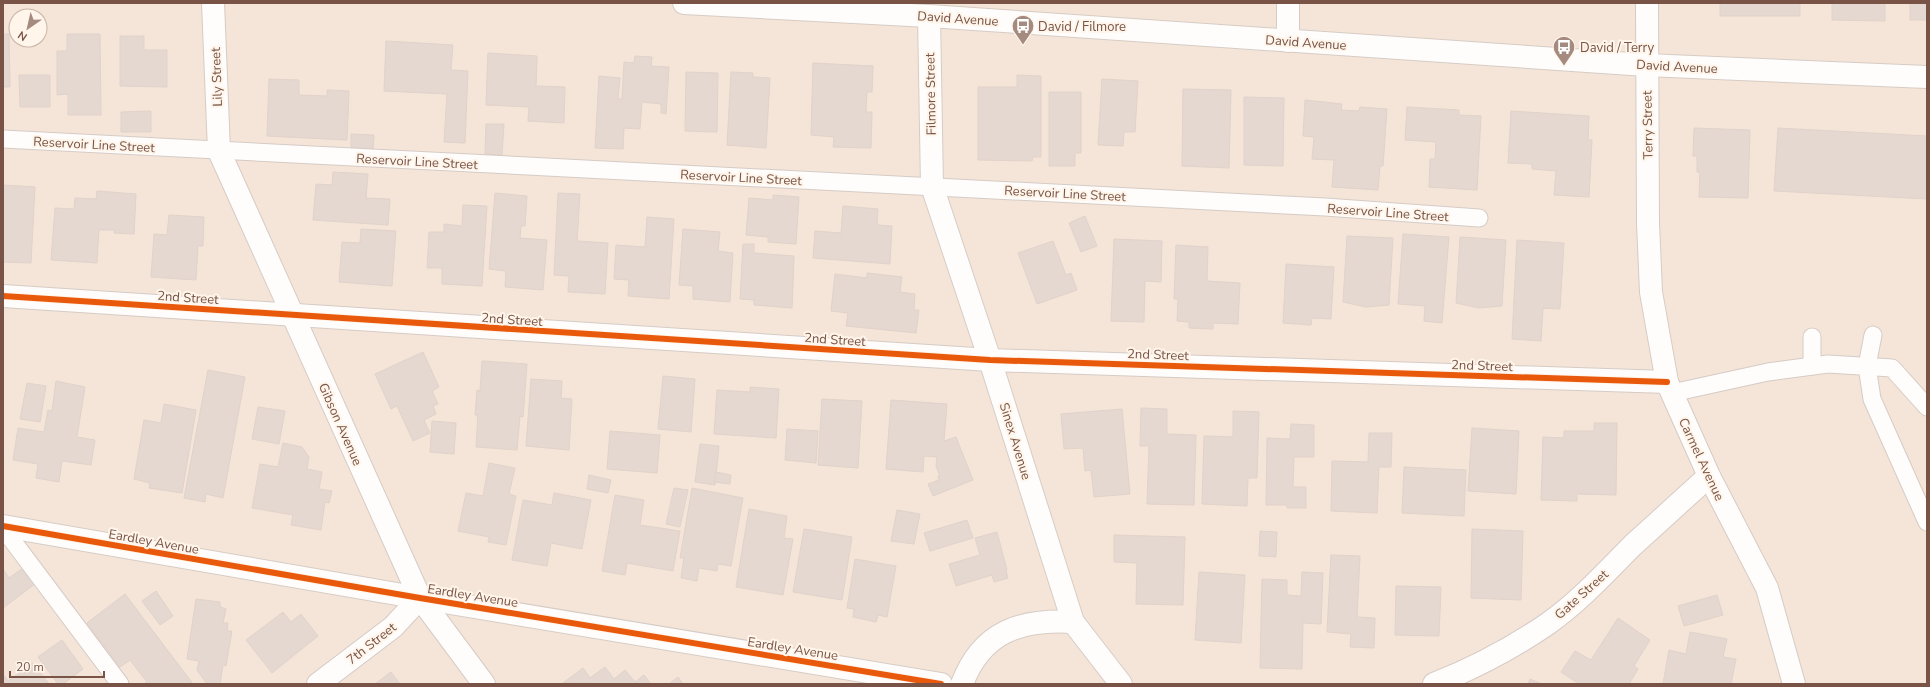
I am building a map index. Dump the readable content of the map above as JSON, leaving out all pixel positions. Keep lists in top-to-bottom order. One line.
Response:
{"streets":{"street":["David Avenue","Lily Street","Filmore Street","Terry Street","2nd Street","Gibson Avenue","Sinex Avenue","Carmel Avenue","Eardley Avenue","Gate Street","7th Street"],"lane":["Reservoir Line Street"]},"crossings":[["David Avenue","Filmore Street"],["David Avenue","Terry Street"],["Lily Street","Reservoir Line Street"],["Lily Street","Gibson Avenue"],["Filmore Street","Reservoir Line Street"],["Filmore Street","Sinex Avenue"],["Terry Street","Carmel Avenue"],["Reservoir Line Street","Gibson Avenue"],["Reservoir Line Street","Sinex Avenue"],["2nd Street","Gibson Avenue"],["2nd Street","Sinex Avenue"],["2nd Street","Carmel Avenue"],["Gibson Avenue","Eardley Avenue"],["Gibson Avenue","7th Street"],["Carmel Avenue","Gate Street"],["Eardley Avenue","7th Street"]],"places":{"bus stop":["David / Filmore","David / Terry"]},"scale_bar":"20 m","north":"bottom left"}
